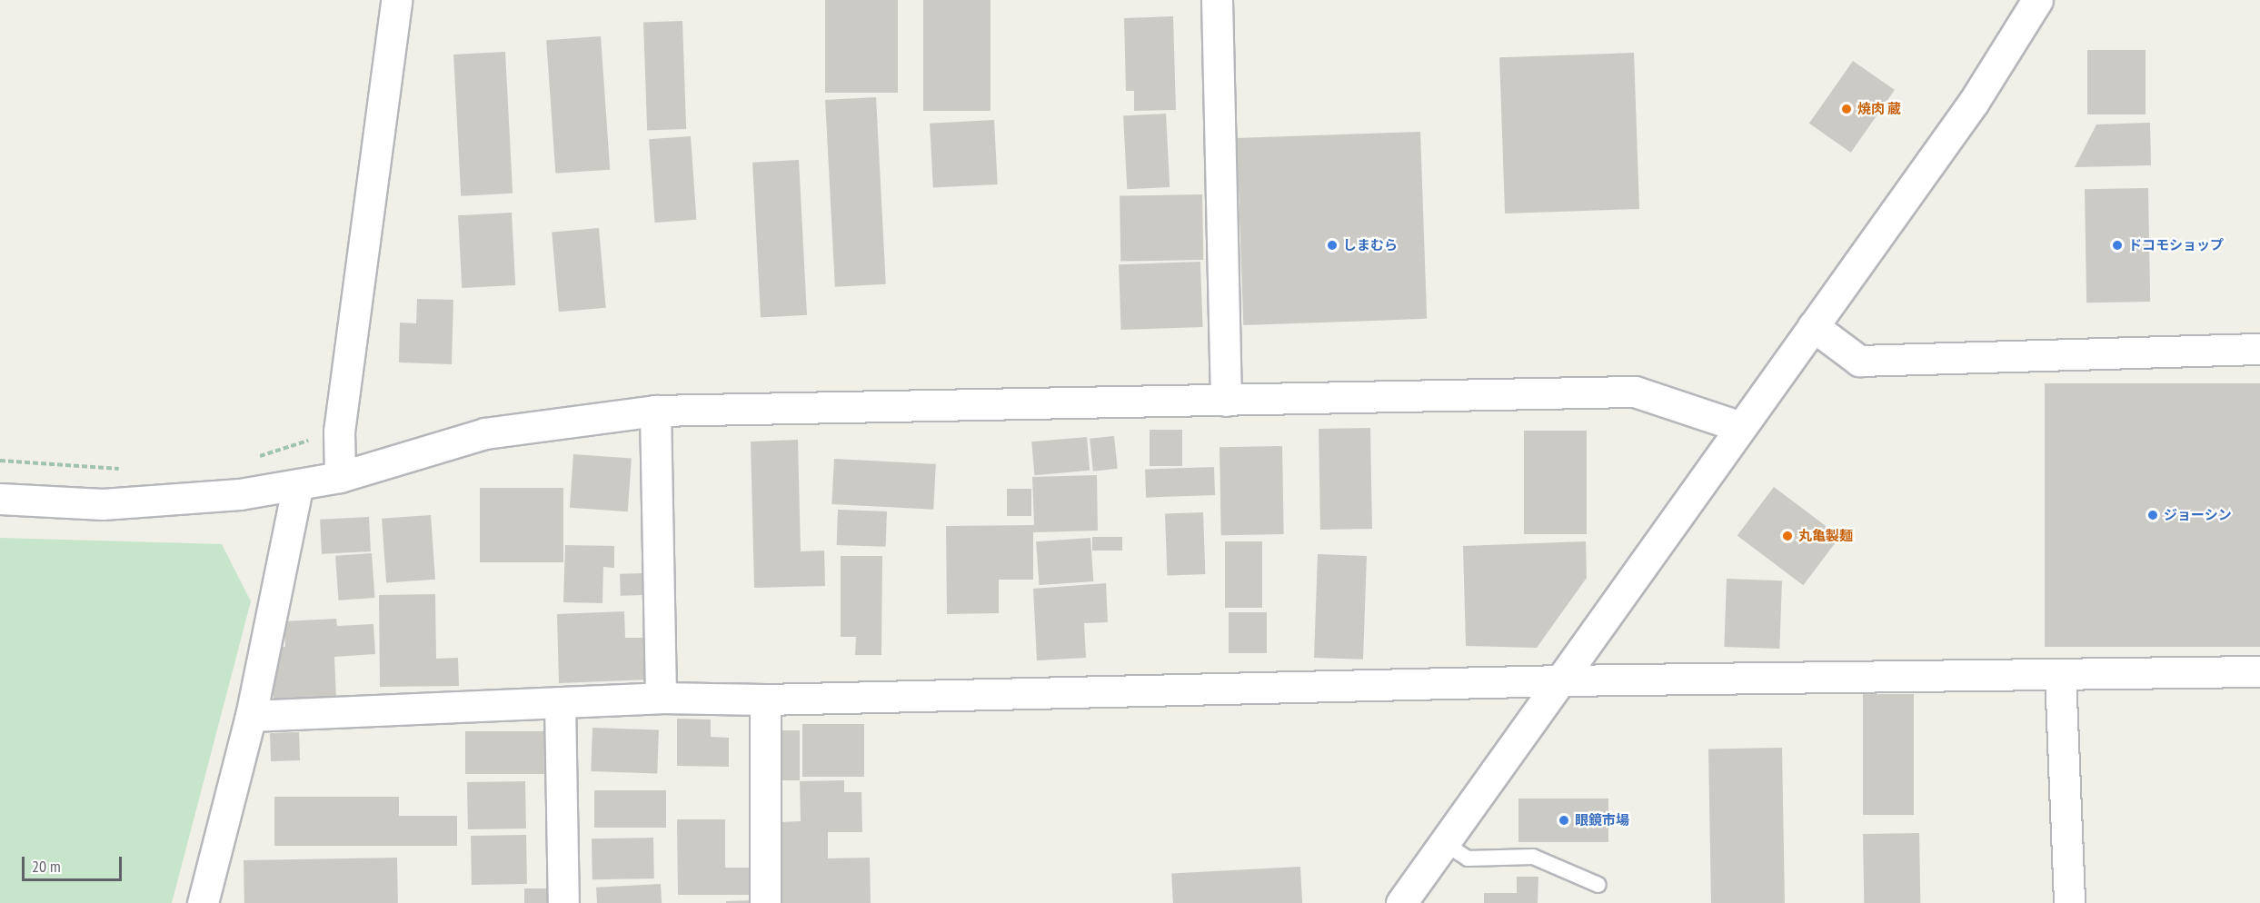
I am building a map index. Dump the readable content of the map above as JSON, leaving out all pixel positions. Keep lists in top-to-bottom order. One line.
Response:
{"places":["焼肉 蔵","しまむら","ドコモショップ","ジョーシン","丸亀製麺","眼鏡市場"],"scale_bar":"20 m"}
